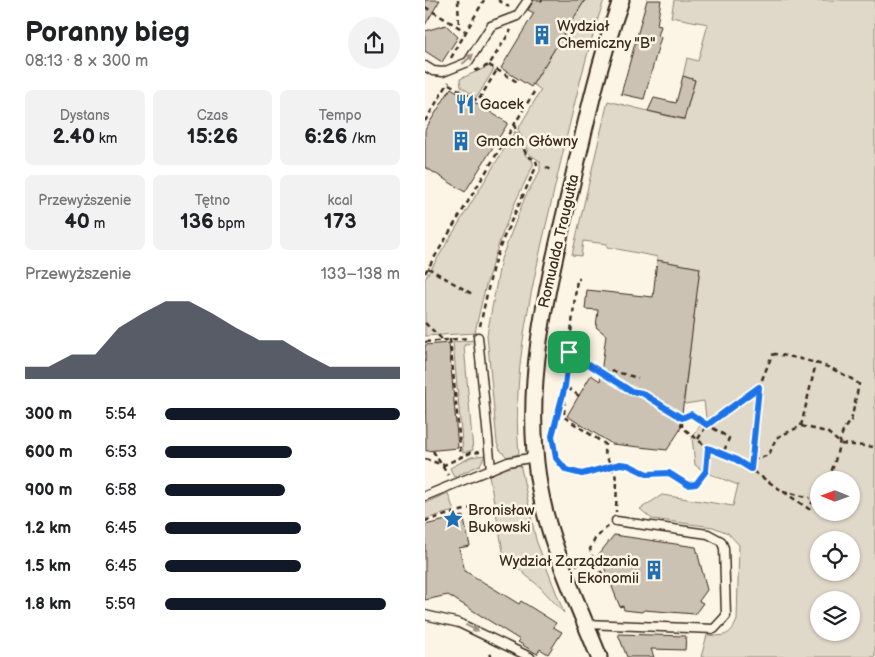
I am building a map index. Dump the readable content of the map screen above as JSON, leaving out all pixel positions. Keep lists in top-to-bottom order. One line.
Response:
{"streets":{"street":["Romualda Traugutta"]},"places":{"building":["Wydział Chemiczny \"B\"","Gmach Główny","Wydział Zarządzania i Ekonomii"],"restaurant":["Gacek"],"place":["Bronisław Bukowski"]},"north":"left","page":{"heading":["Poranny bieg","08:13 · 8 × 300 m"],"stats":[["Dystans","2.40 km"],["Czas","15:26"],["Tempo","6:26 /km"],["Przewyższenie","40 m"],["Tętno","136 bpm"],["kcal","173"]],"chart":["Przewyższenie","133–138 m"],"list":[{"name":"300 m","note":"5:54"},{"name":"600 m","note":"6:53"},{"name":"900 m","note":"6:58"},{"name":"1.2 km","note":"6:45"},{"name":"1.5 km","note":"6:45"},{"name":"1.8 km","note":"5:59"}]}}
